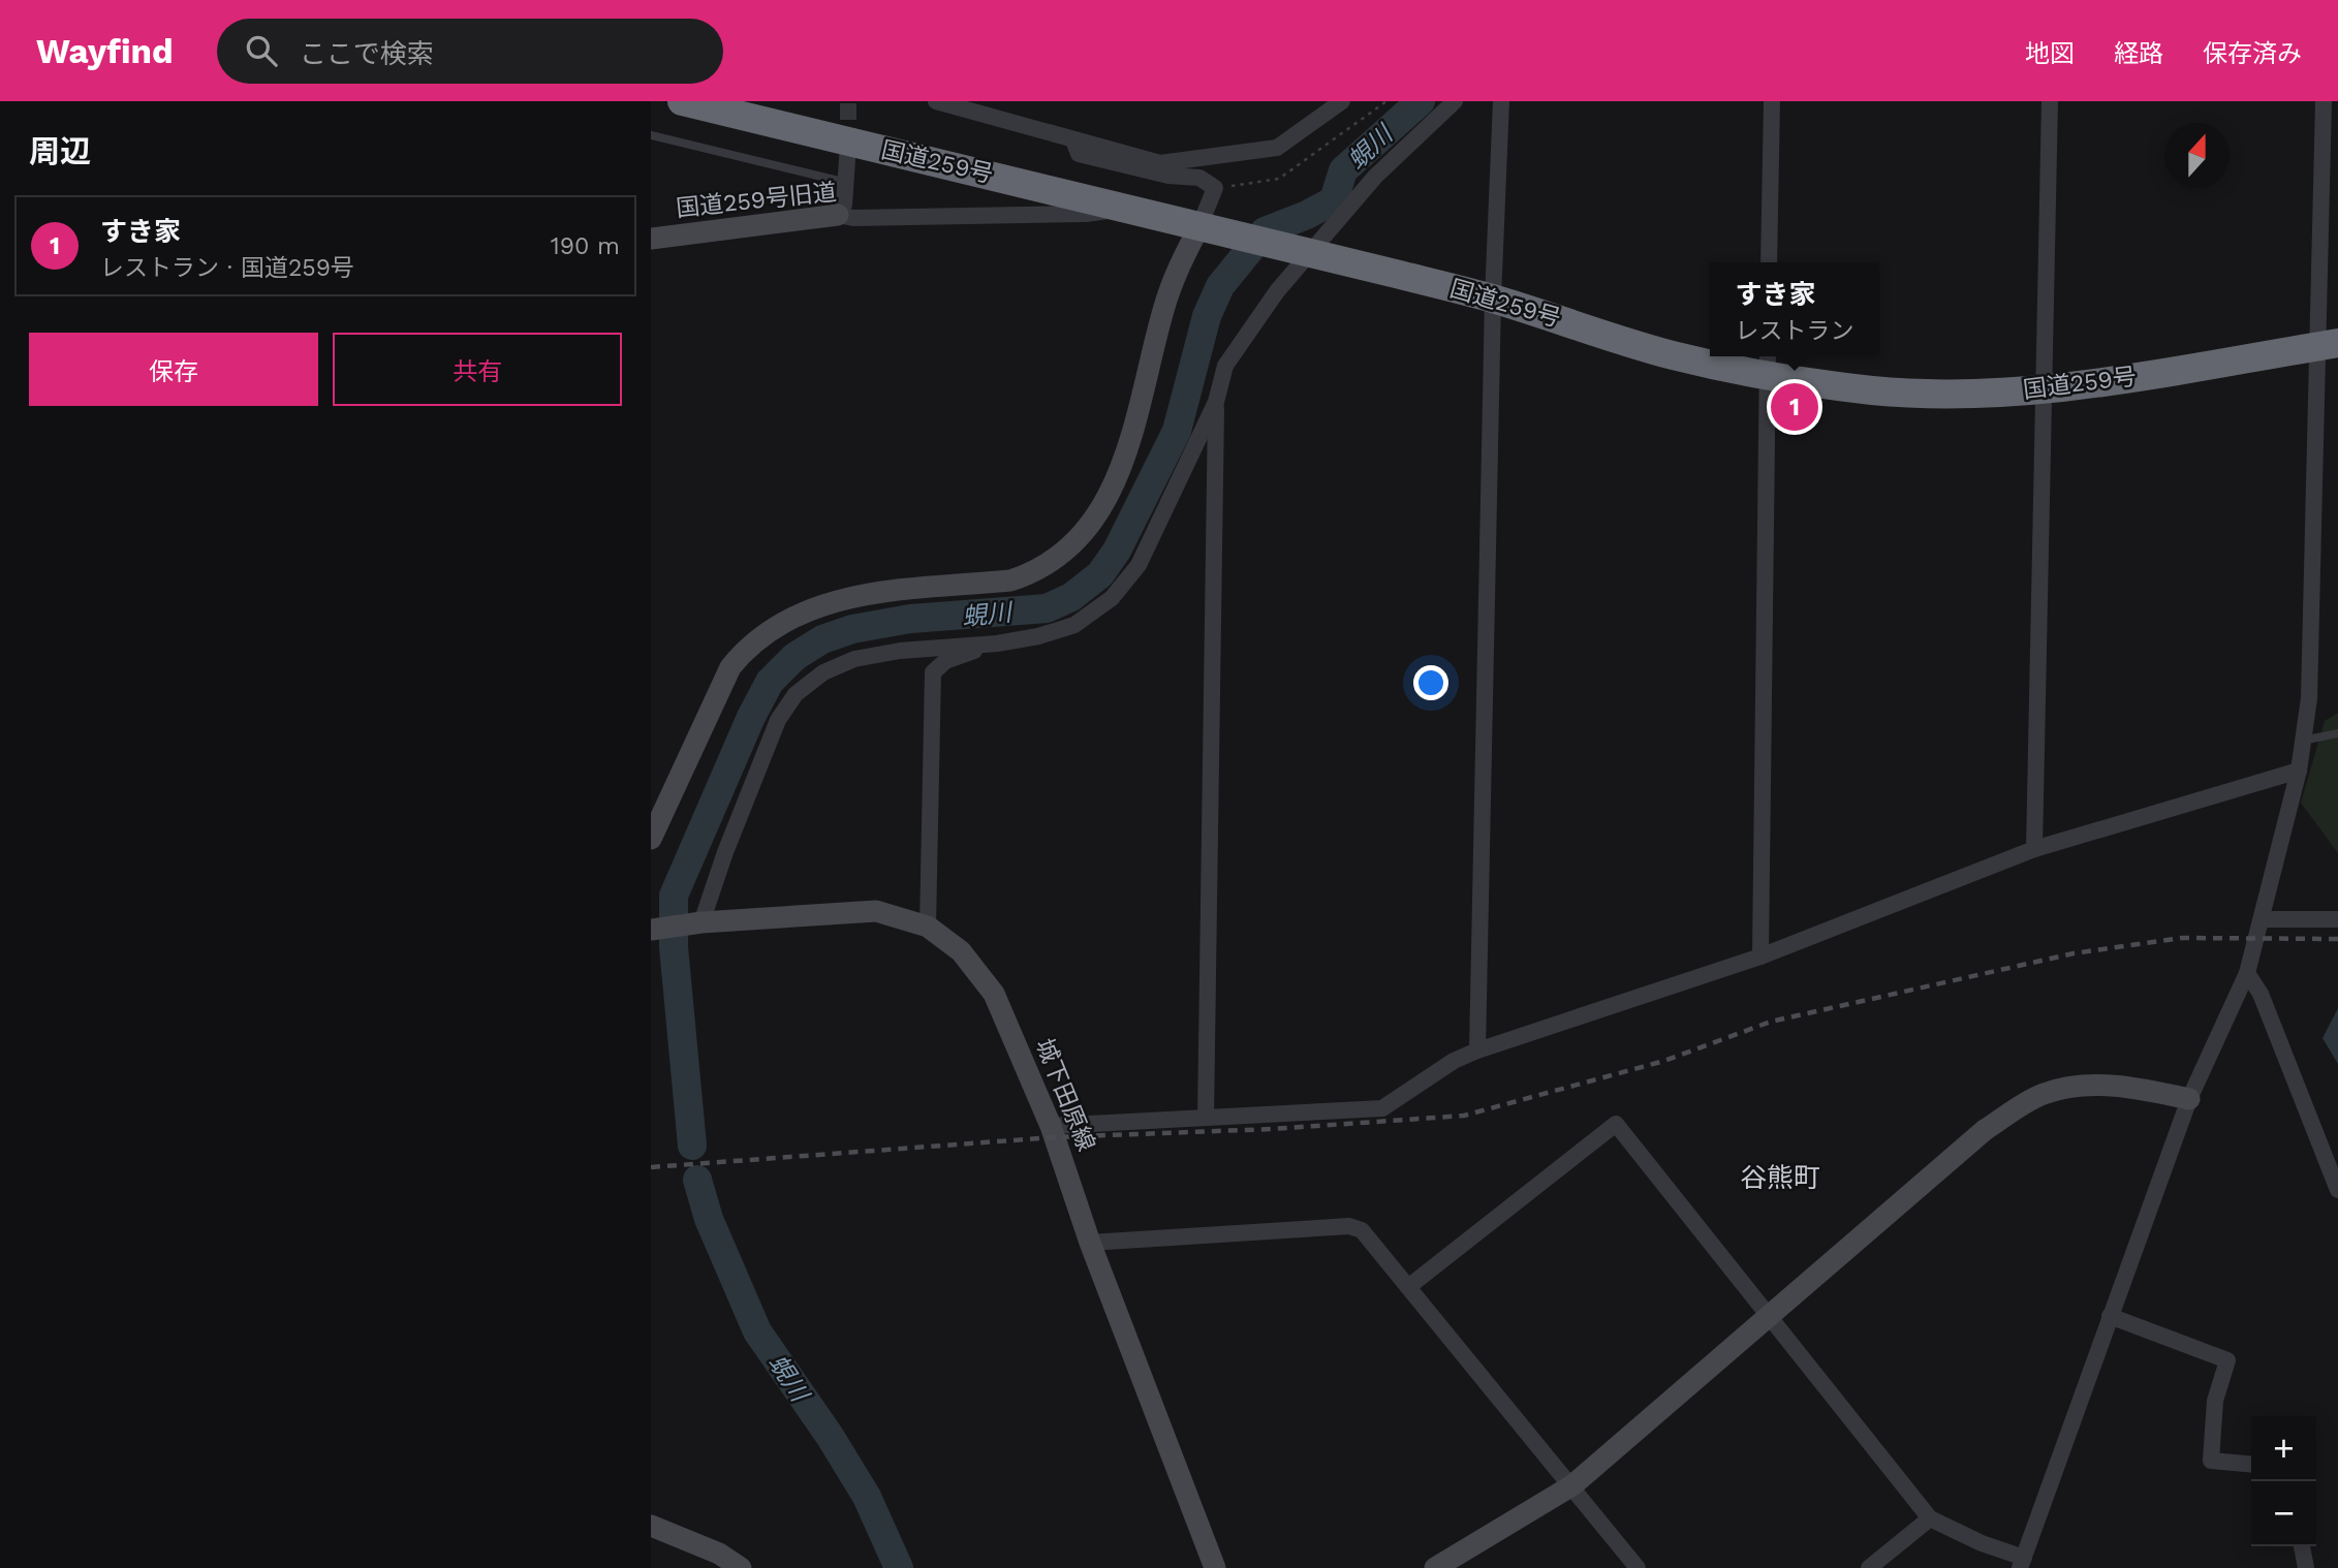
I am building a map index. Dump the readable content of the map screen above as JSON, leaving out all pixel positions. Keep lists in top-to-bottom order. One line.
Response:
{"streets":{"highway":["国道259号"],"street":["国道259号旧道","城下田原線"]},"crossings":[["国道259号","国道259号旧道"]],"districts":["谷熊町"],"water":["蜆川"],"north":"top","page":{"header":"Wayfind","search":"ここで検索","nav":["地図","経路","保存済み"],"heading":"周辺","list":[{"mark":"1","name":"すき家","note":"レストラン · 国道259号","value":"190 m"}],"popup":["すき家","レストラン"],"buttons":["保存","共有"],"pins":"1","map_buttons":["+","−"]}}
